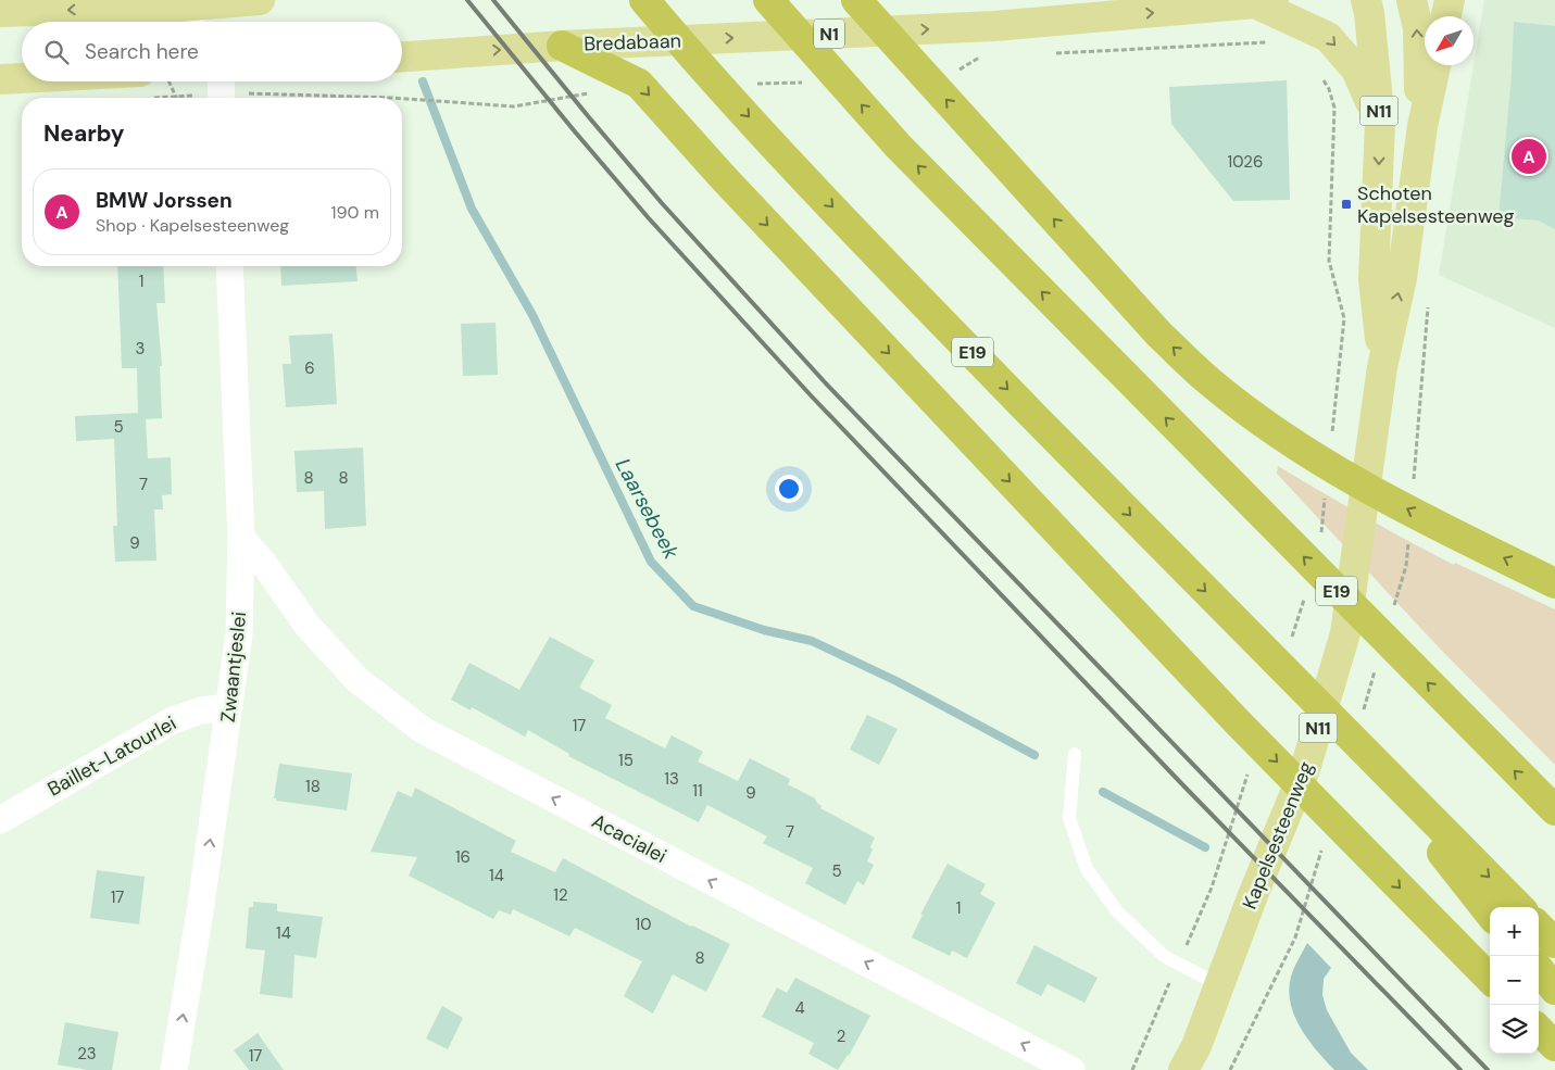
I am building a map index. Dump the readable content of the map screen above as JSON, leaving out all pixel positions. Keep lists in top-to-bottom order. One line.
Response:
{"streets":{"highway":["E19"],"main road":["N1","Bredabaan","N11","Kapelsesteenweg"],"street":["Zwaantjeslei","Baillet-Latourlei","Acacialei"]},"crossings":[["Bredabaan","N11"],["N11","Kapelsesteenweg"],["Zwaantjeslei","Baillet-Latourlei"],["Zwaantjeslei","Acacialei"]],"one_way":["Bredabaan","Zwaantjeslei","Acacialei"],"water":["Laarsebeek"],"places":{"transit":["Schoten Kapelsesteenweg"]},"house_numbers":["1026","1","3","6","5","8","8","7","9","17","15","13","18","11","9","7","16","5","14","12","17","1","10","14","8","4","2","23","17"],"north":"bottom left","page":{"search":"Search here","heading":"Nearby","pins":"A","list":[{"mark":"A","name":"BMW Jorssen","note":"Shop · Kapelsesteenweg","value":"190 m"}],"map_buttons":["+","−"]}}
